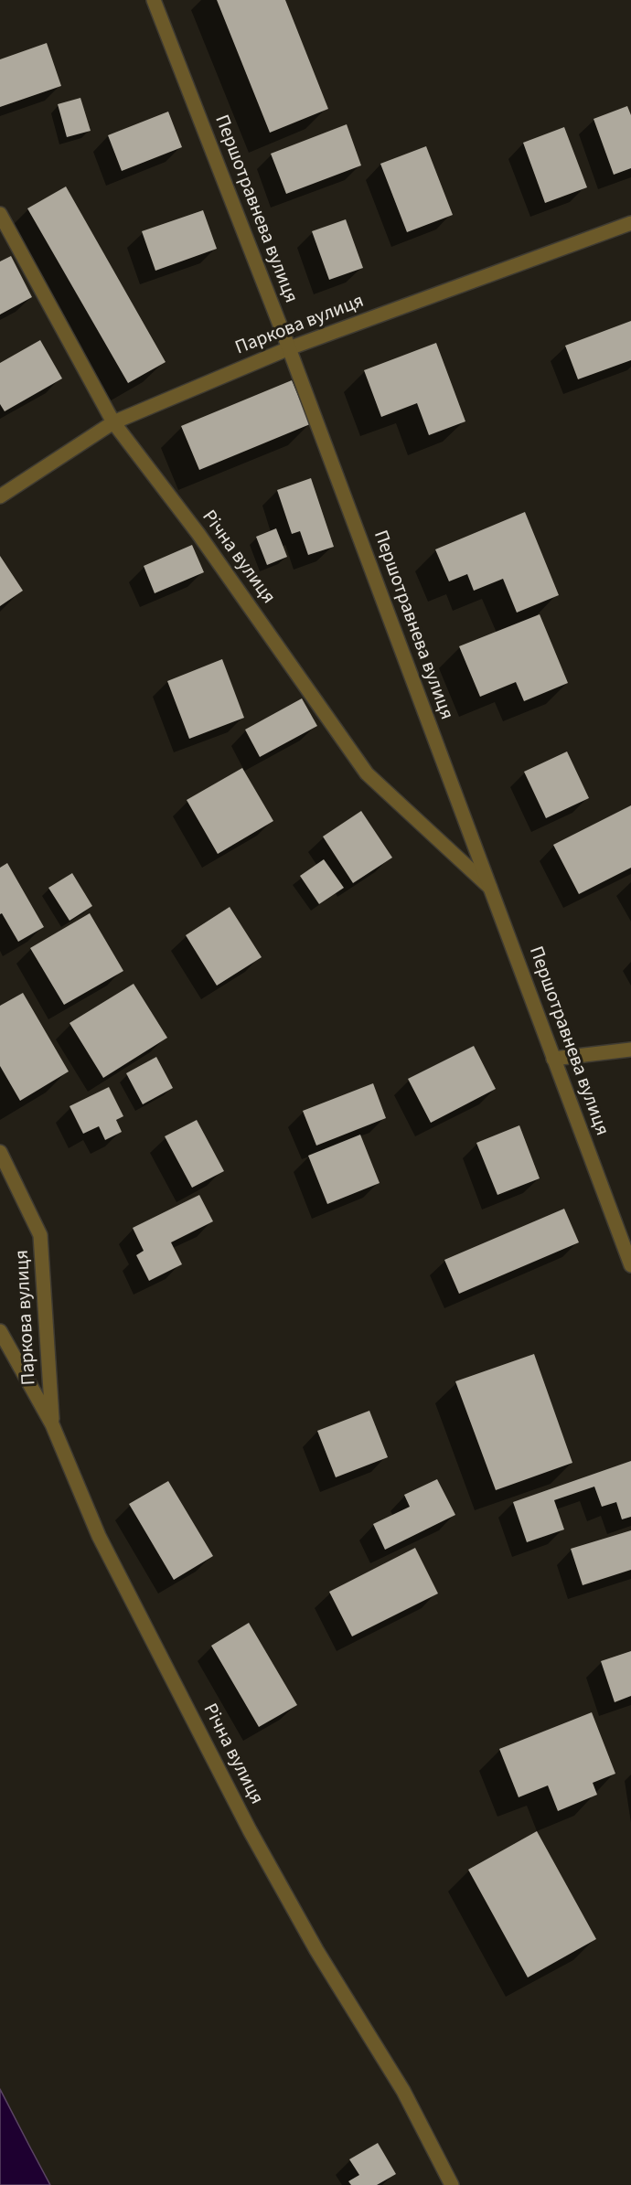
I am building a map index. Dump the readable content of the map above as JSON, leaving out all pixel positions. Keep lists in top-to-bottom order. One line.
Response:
{"streets":{"street":["Першотравнева вулиця","Паркова вулиця","Річна вулиця"]},"crossings":[["Першотравнева вулиця","Паркова вулиця"],["Першотравнева вулиця","Річна вулиця"],["Паркова вулиця","Річна вулиця"]]}
